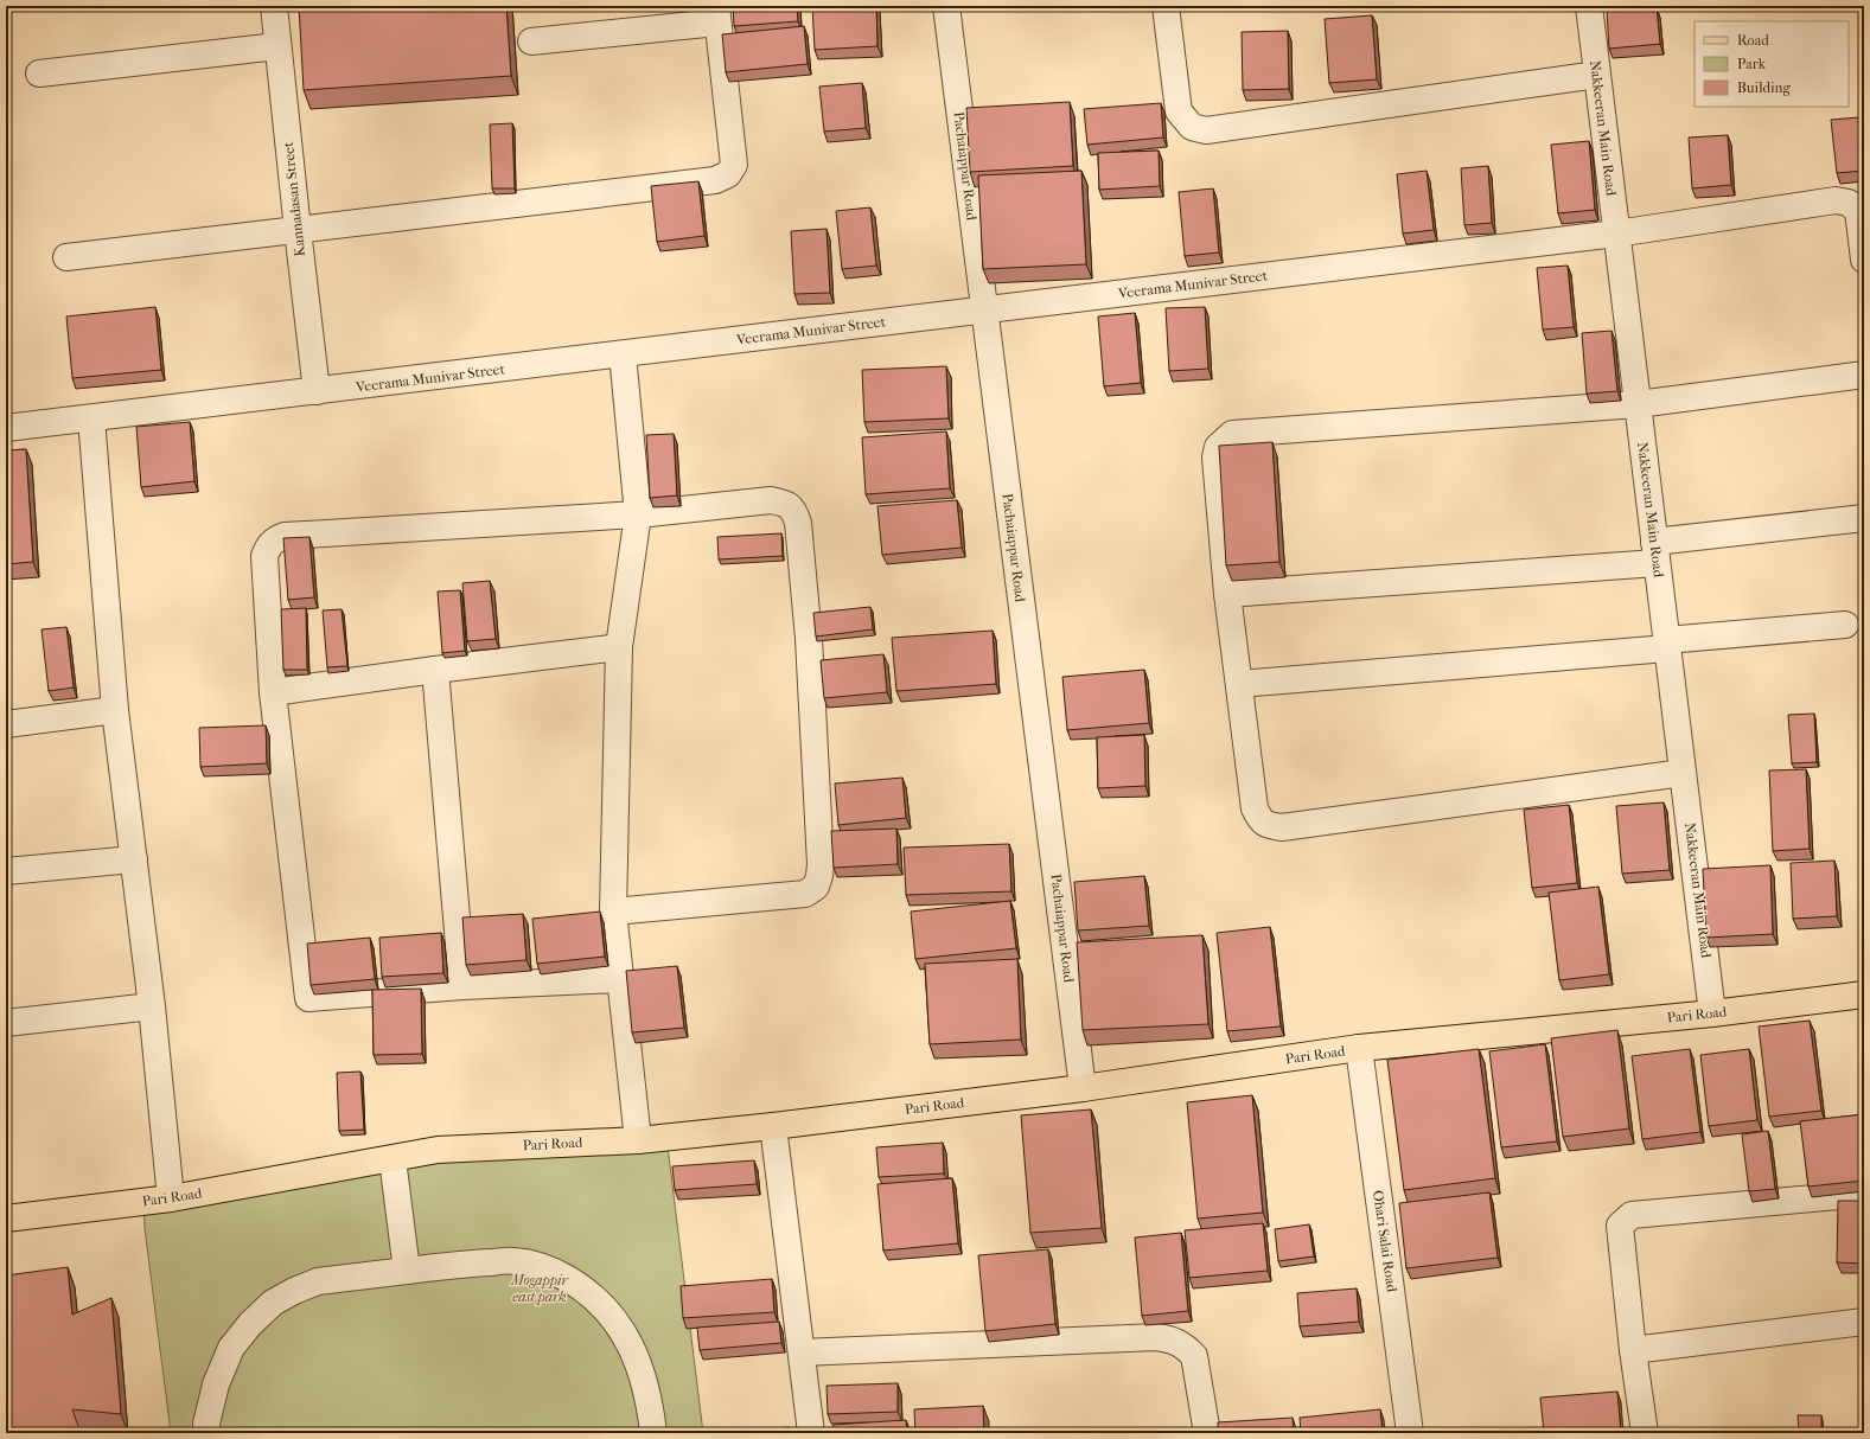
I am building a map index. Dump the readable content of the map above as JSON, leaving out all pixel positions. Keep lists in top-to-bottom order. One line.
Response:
{"streets":{"main road":["Pari Road"],"street":["Nakkeeran Main Road","Pachaiappar Road","Kannadasan Street","Veerama Munivar Street","Ohari Salai Road"]},"crossings":[["Nakkeeran Main Road","Veerama Munivar Street"],["Nakkeeran Main Road","Pari Road"],["Pachaiappar Road","Veerama Munivar Street"],["Pachaiappar Road","Pari Road"],["Kannadasan Street","Veerama Munivar Street"],["Pari Road","Ohari Salai Road"]],"parks":["Mogappir east park"],"legend":["Road","Park","Building"]}
